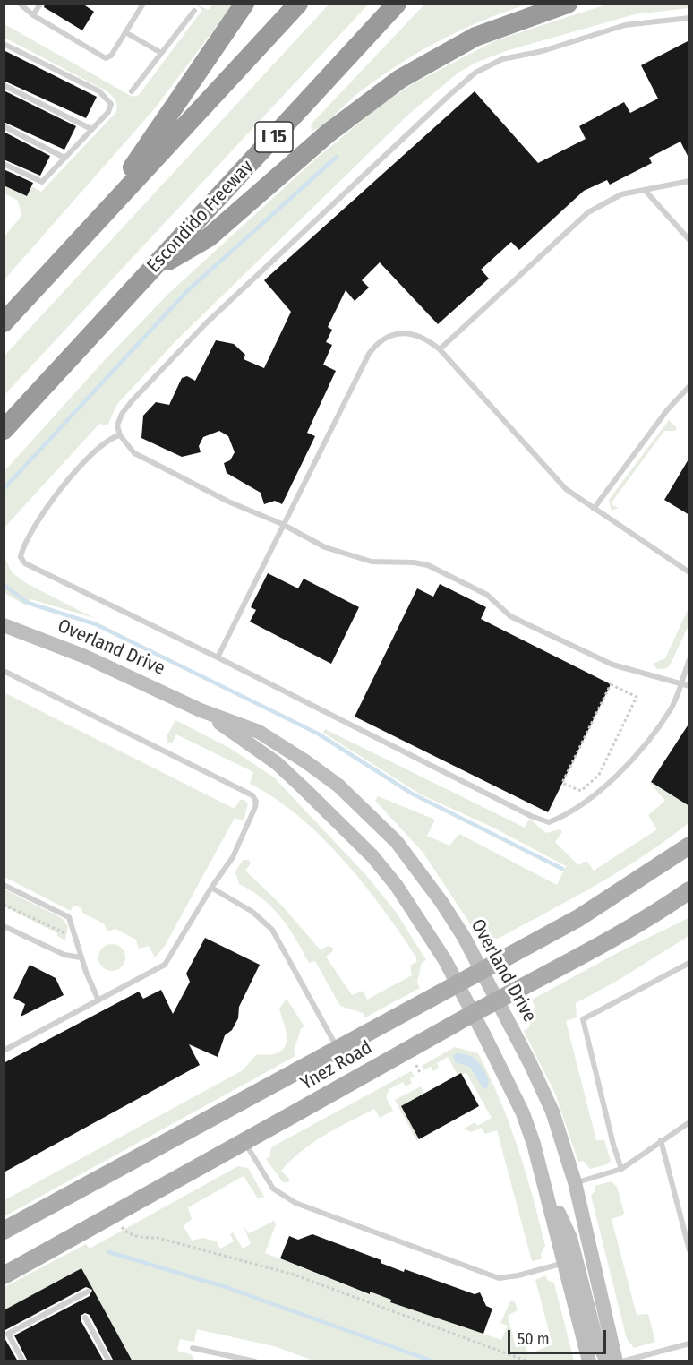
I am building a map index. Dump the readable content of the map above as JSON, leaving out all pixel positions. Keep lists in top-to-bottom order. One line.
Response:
{"streets":{"highway":["I 15","Escondido Freeway"],"main road":["Overland Drive","Ynez Road"]},"crossings":[["Overland Drive","Ynez Road"]],"scale_bar":"50 m"}
